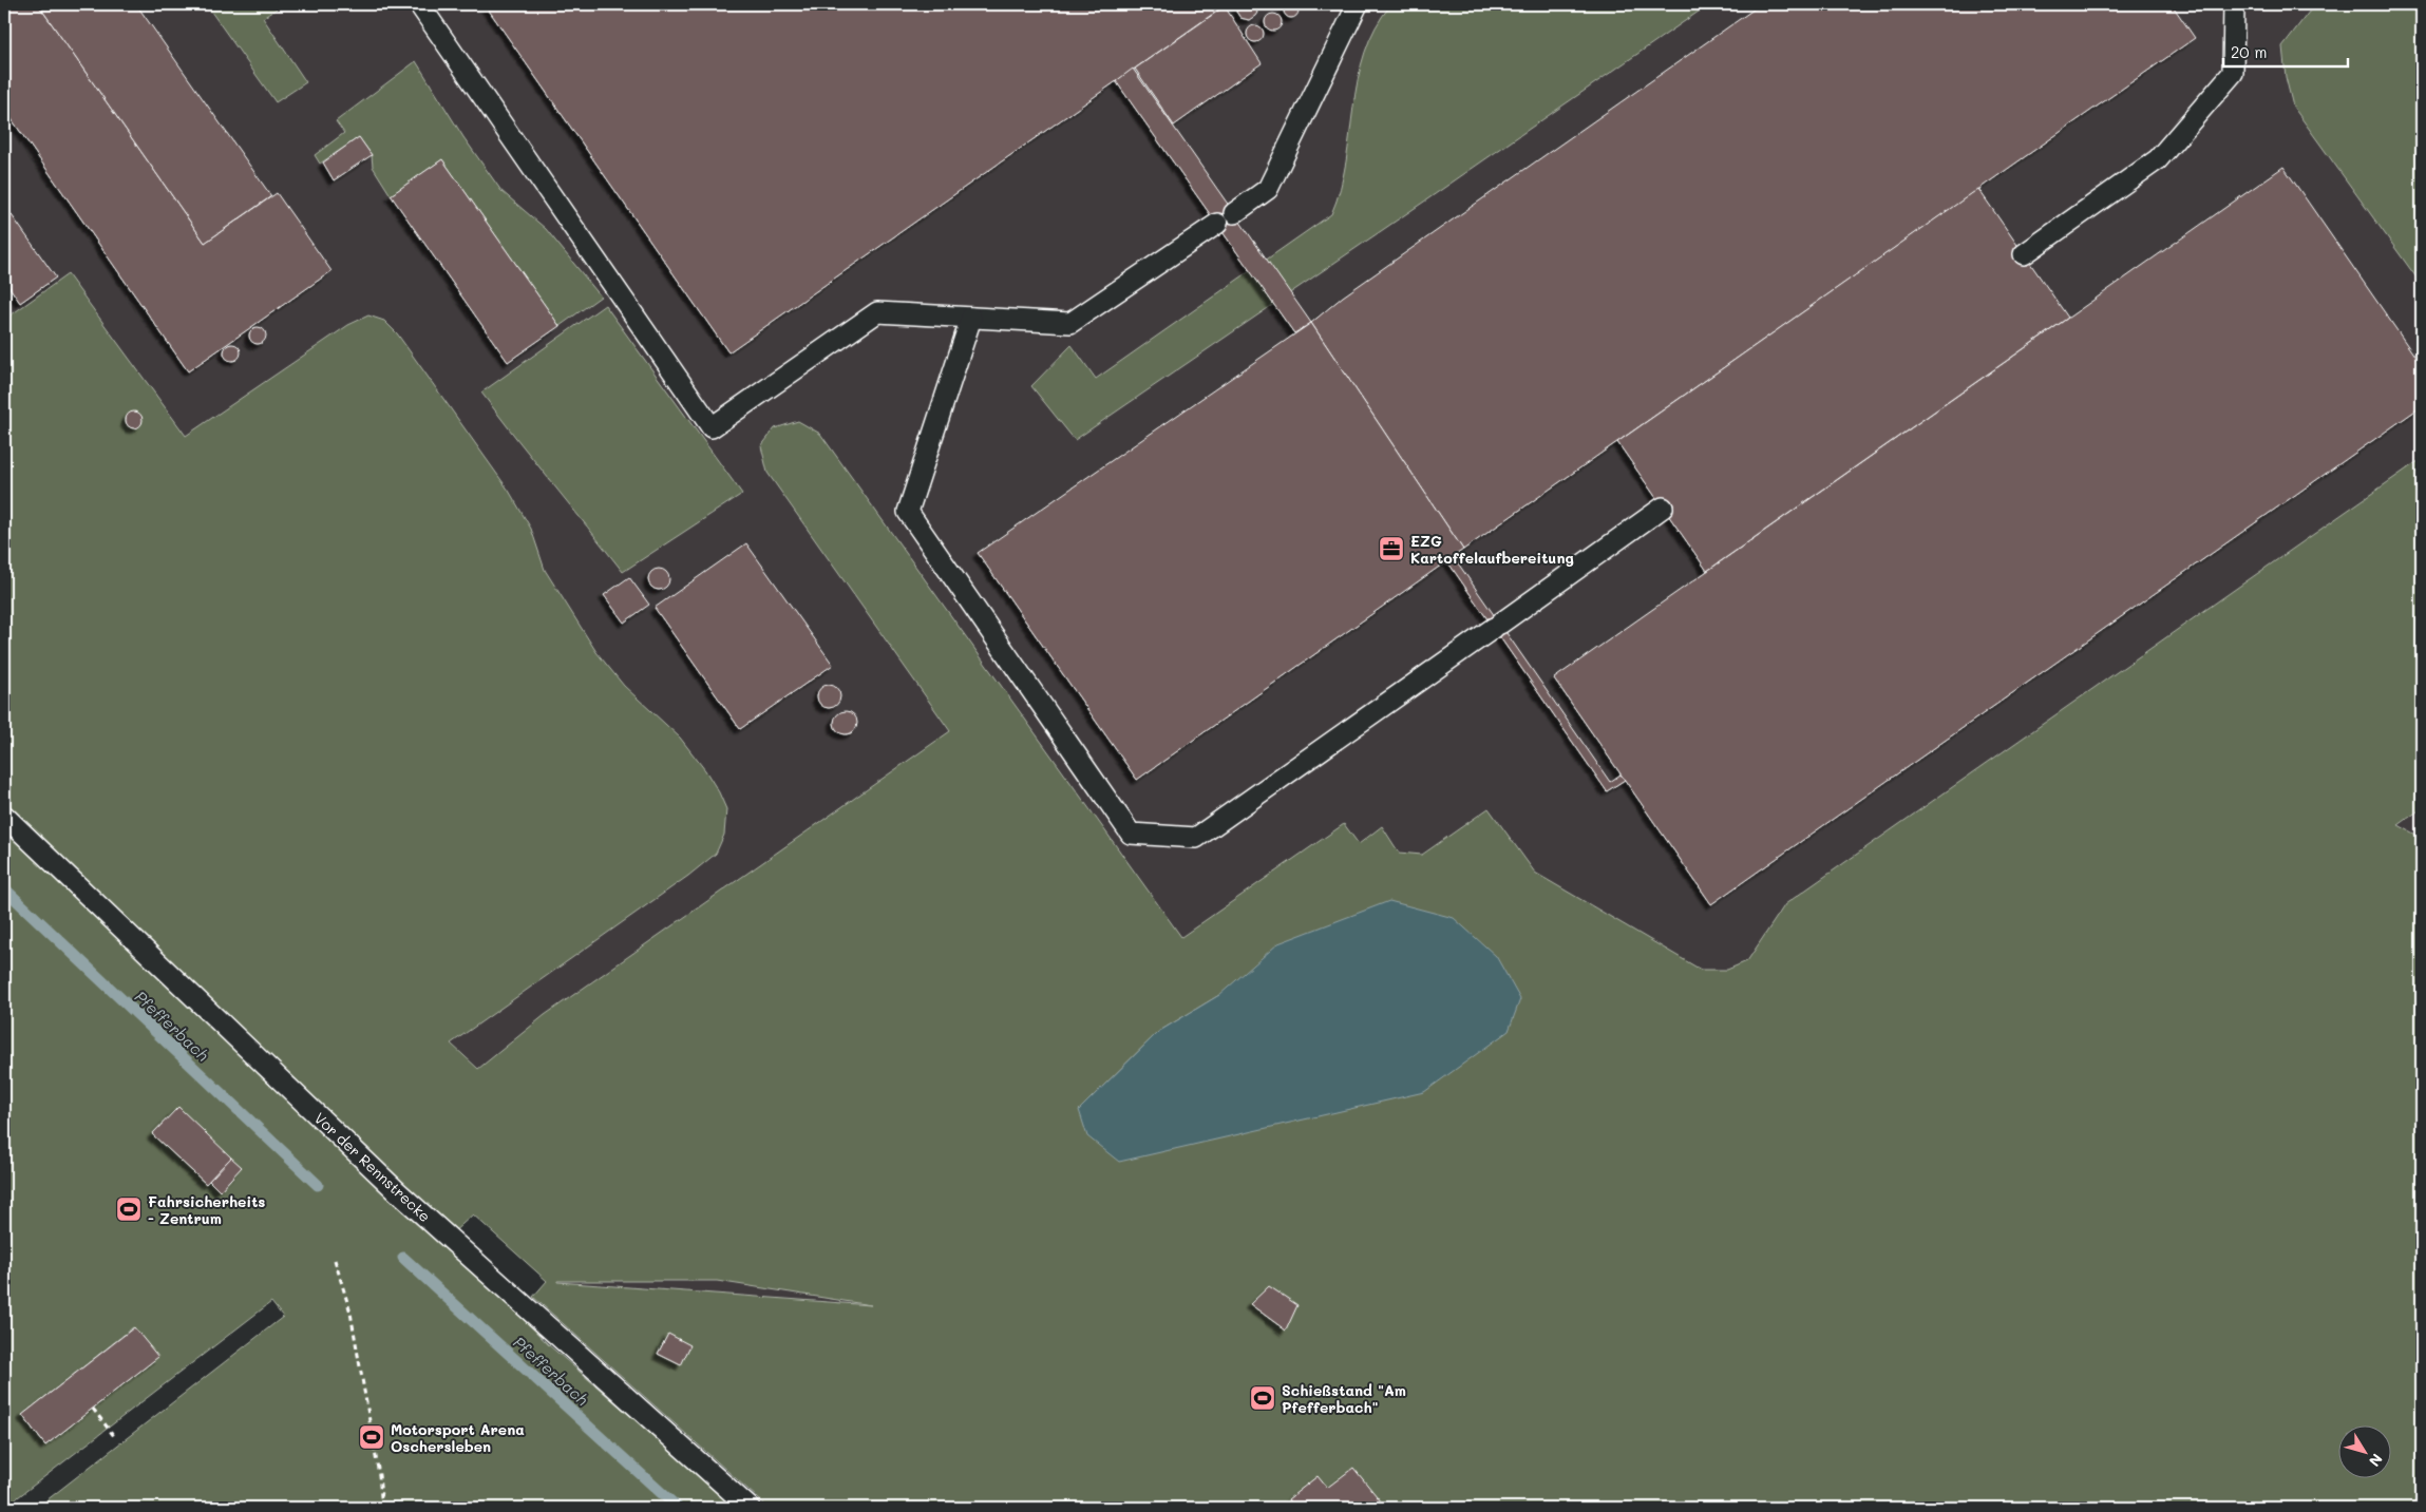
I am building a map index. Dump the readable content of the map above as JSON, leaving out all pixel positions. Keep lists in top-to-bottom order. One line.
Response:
{"streets":{"lane":["Vor der Rennstrecke"]},"water":["Pfefferbach"],"places":{"office":["EZG Kartoffelaufbereitung"],"sports":["Fahrsicherheits - Zentrum","Schießstand \"Am Pfefferbach\"","Motorsport Arena Oschersleben"]},"scale_bar":"20 m","north":"bottom right"}
